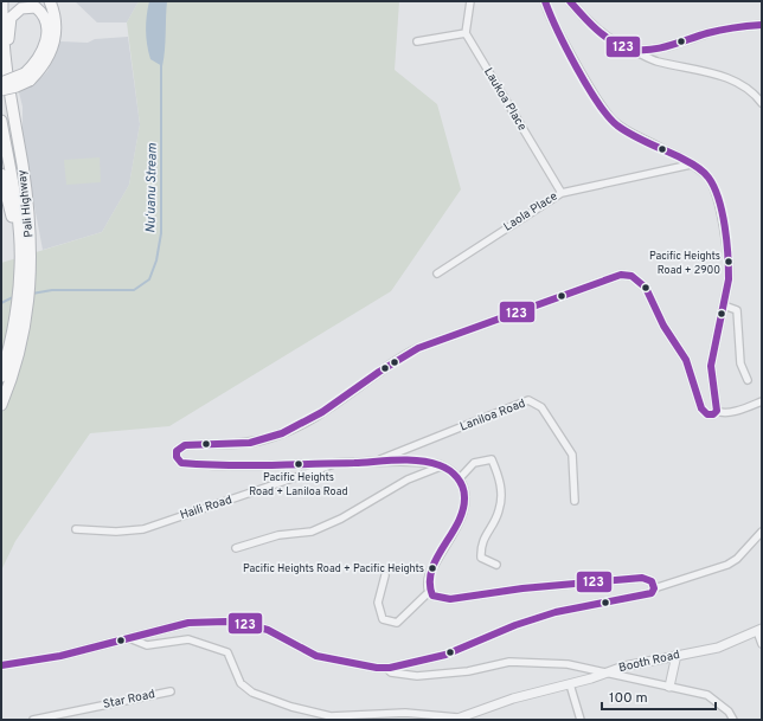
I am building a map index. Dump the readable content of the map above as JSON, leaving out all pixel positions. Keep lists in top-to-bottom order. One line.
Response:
{"streets":{"highway":["Pali Highway"],"street":["Laukoa Place","Laola Place","Laniloa Road","Haili Road","Booth Road","Star Road"]},"crossings":[["Laukoa Place","Laola Place"]],"water":["Nuʻuanu Stream"],"places":["Pacific Heights Road + 2900","Pacific Heights Road + Laniloa Road","Pacific Heights Road + Pacific Heights"],"lines":["transit line 123"],"scale_bar":"100 m"}
